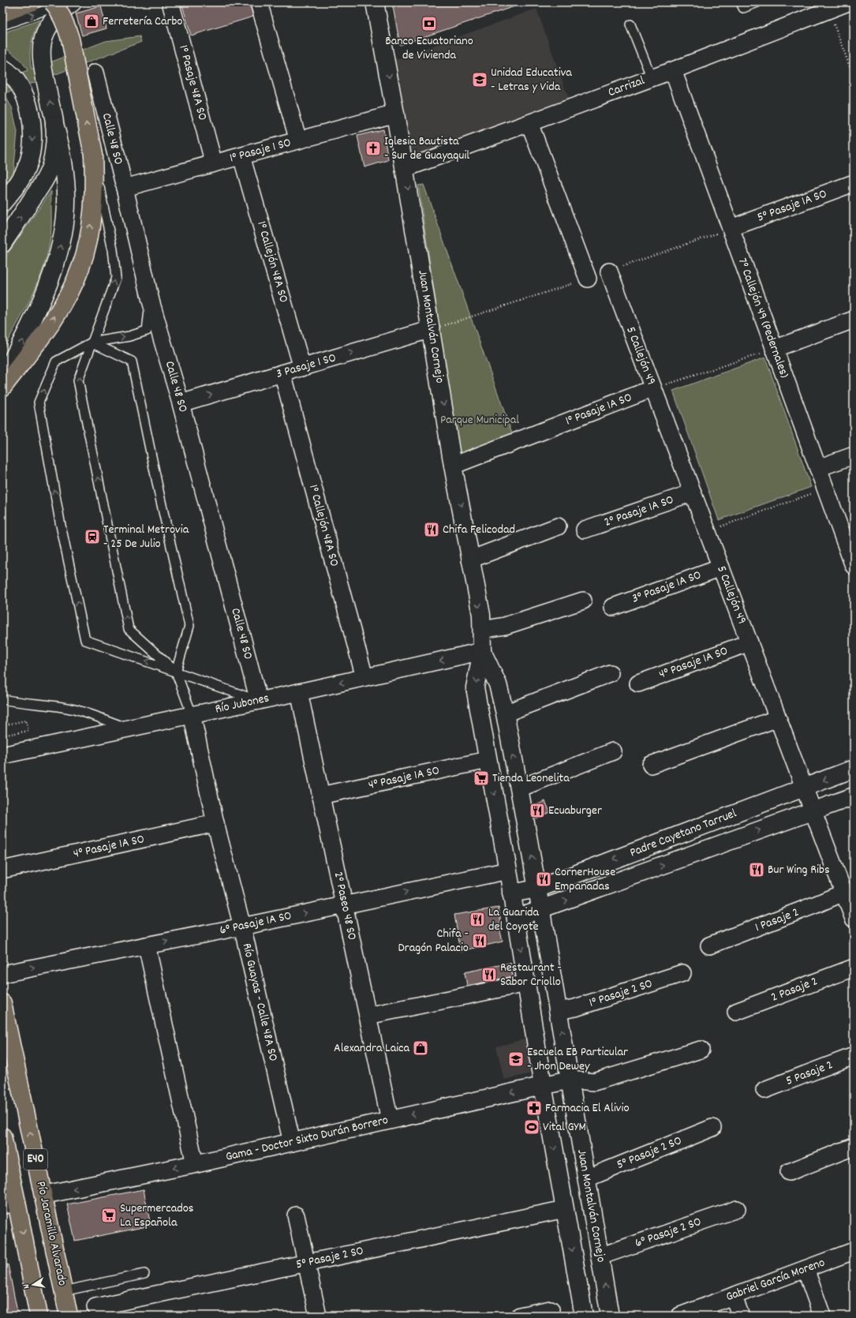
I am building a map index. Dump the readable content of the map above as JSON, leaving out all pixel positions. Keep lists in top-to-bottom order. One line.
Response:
{"streets":{"main road":["E40","Pío Jaramillo Alvarado"],"street":["1° Pasaje 48A SO","Carrizal","Calle 48 SO","1° Pasaje 1 SO","5° Pasaje 1A SO","1° Callejón 48A SO","7° Callejón 49 (Pedernales)","Juan Montalván Cornejo","5 Callejón 49","3 Pasaje 1 SO","1° Pasaje 1A SO","2° Pasaje 1A SO","3° Pasaje 1A SO","4° Pasaje 1A SO","Río Jubones","Padre Cayetano Tarruel","2° Paseo 48 SO","1 Pasaje 2","6° Pasaje 1A SO","2 Pasaje 2","1° Pasaje 2 SO","Río Guayas - Calle 48A SO","5 Pasaje 2","Gama - Doctor Sixto Durán Borrero","5° Pasaje 2 SO","6° Pasaje 2 SO","Gabriel García Moreno"]},"crossings":[["1° Pasaje 48A SO","1° Pasaje 1 SO"],["Carrizal","7° Callejón 49 (Pedernales)"],["Carrizal","Juan Montalván Cornejo"],["Calle 48 SO","1° Pasaje 1 SO"],["Calle 48 SO","3 Pasaje 1 SO"],["Calle 48 SO","Río Jubones"],["1° Pasaje 1 SO","1° Callejón 48A SO"],["1° Pasaje 1 SO","Juan Montalván Cornejo"],["5° Pasaje 1A SO","7° Callejón 49 (Pedernales)"],["1° Callejón 48A SO","3 Pasaje 1 SO"],["1° Callejón 48A SO","Río Jubones"],["Juan Montalván Cornejo","3 Pasaje 1 SO"],["Juan Montalván Cornejo","1° Pasaje 1A SO"],["Juan Montalván Cornejo","4° Pasaje 1A SO"],["Juan Montalván Cornejo","Río Jubones"],["Juan Montalván Cornejo","Padre Cayetano Tarruel"],["Juan Montalván Cornejo","6° Pasaje 1A SO"],["Juan Montalván Cornejo","1° Pasaje 2 SO"],["Juan Montalván Cornejo","Gama - Doctor Sixto Durán Borrero"],["Juan Montalván Cornejo","5° Pasaje 2 SO"],["Juan Montalván Cornejo","6° Pasaje 2 SO"],["5 Callejón 49","1° Pasaje 1A SO"],["5 Callejón 49","2° Pasaje 1A SO"],["5 Callejón 49","3° Pasaje 1A SO"],["5 Callejón 49","4° Pasaje 1A SO"],["5 Callejón 49","Padre Cayetano Tarruel"],["5 Callejón 49","1 Pasaje 2"],["4° Pasaje 1A SO","2° Paseo 48 SO"],["4° Pasaje 1A SO","Río Guayas - Calle 48A SO"],["Río Jubones","2° Paseo 48 SO"],["Río Jubones","Río Guayas - Calle 48A SO"],["2° Paseo 48 SO","6° Pasaje 1A SO"],["2° Paseo 48 SO","Gama - Doctor Sixto Durán Borrero"],["6° Pasaje 1A SO","Río Guayas - Calle 48A SO"],["Río Guayas - Calle 48A SO","Gama - Doctor Sixto Durán Borrero"],["Gama - Doctor Sixto Durán Borrero","Pío Jaramillo Alvarado"]],"one_way":["3 Pasaje 1 SO","Río Jubones"],"parks":["Parque Municipal"],"places":{"shop":["Ferretería Carbo","Alexandra Laica"],"bank":["Banco Ecuatoriano de Vivienda"],"school or university":["Unidad Educativa - Letras y Vida","Escuela EB Particular - Jhon Dewey"],"church":["Iglesia Bautista - Sur de Guayaquil"],"restaurant":["Chifa Felicodad","Ecuaburger","Bur Wing Ribs","CornerHouse Empanadas","La Guarida del Coyote","Chifa - Dragón Palacio","Restaurant - Sabor Criollo"],"station":["Terminal Metrovia - 25 De Julio"],"supermarket":["Tienda Leonelita","Supermercados La Española"],"pharmacy":["Farmacia El Alivio"],"sports":["Vital GYM"]},"north":"left"}
